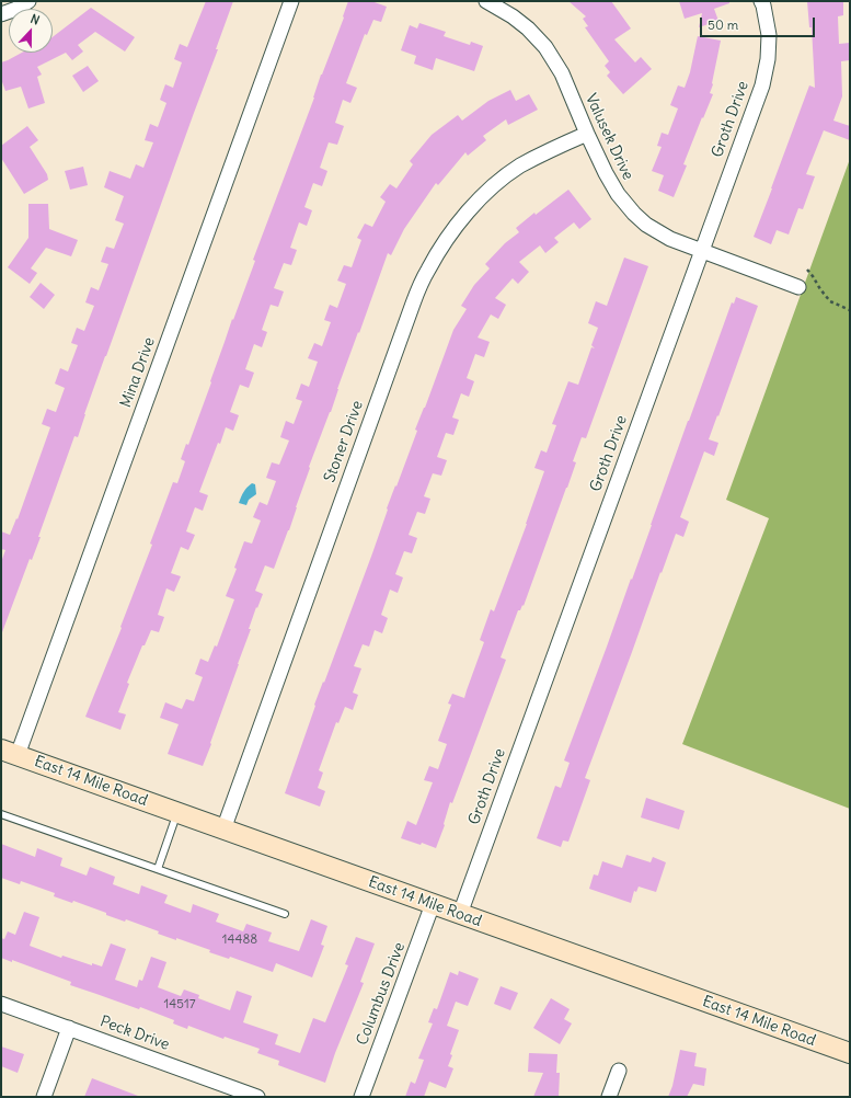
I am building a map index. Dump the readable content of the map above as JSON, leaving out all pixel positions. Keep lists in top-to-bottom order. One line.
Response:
{"streets":{"main road":["East 14 Mile Road"],"street":["Groth Drive","Valusek Drive","Mina Drive","Stoner Drive","Columbus Drive","Peck Drive"]},"crossings":[["Groth Drive","Valusek Drive"],["Groth Drive","East 14 Mile Road"],["Valusek Drive","Stoner Drive"],["Mina Drive","East 14 Mile Road"],["Stoner Drive","East 14 Mile Road"],["East 14 Mile Road","Columbus Drive"]],"house_numbers":["14488","14517"],"scale_bar":"50 m","north":"top"}
